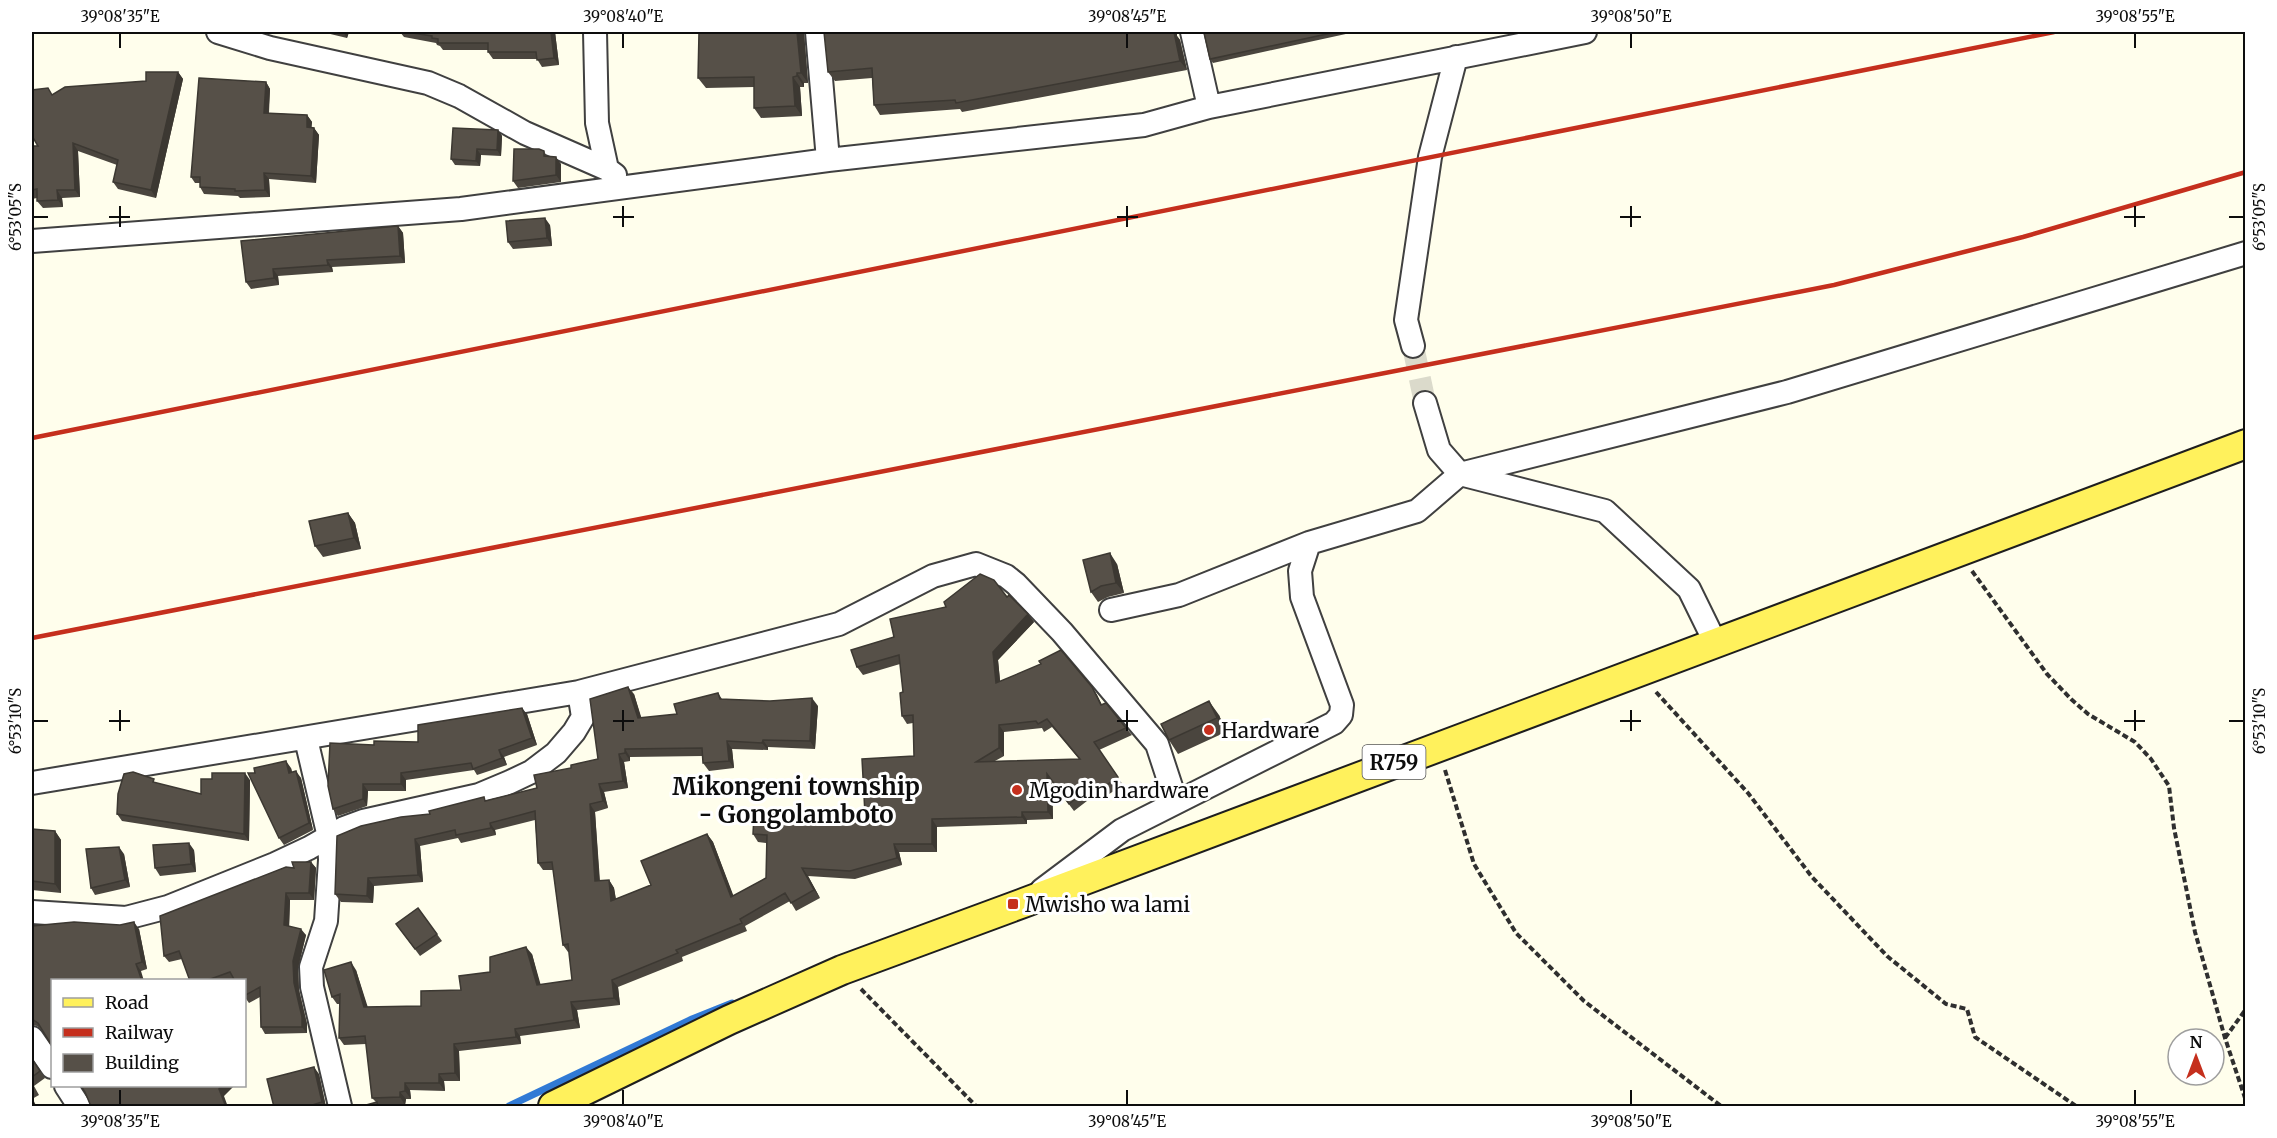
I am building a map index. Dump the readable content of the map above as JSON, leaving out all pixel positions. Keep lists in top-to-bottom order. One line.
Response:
{"streets":{"main road":["R759"]},"districts":["Mikongeni township - Gongolamboto"],"places":{"other":["Hardware","Mgodin hardware"],"transit":["Mwisho wa lami"]},"legend":["Road","Railway","Building"],"north":"top","coordinates":["39°08'35\"E","39°08'40\"E","39°08'45\"E","39°08'50\"E","39°08'55\"E","6°53'05\"S","6°53'10\"S"]}
